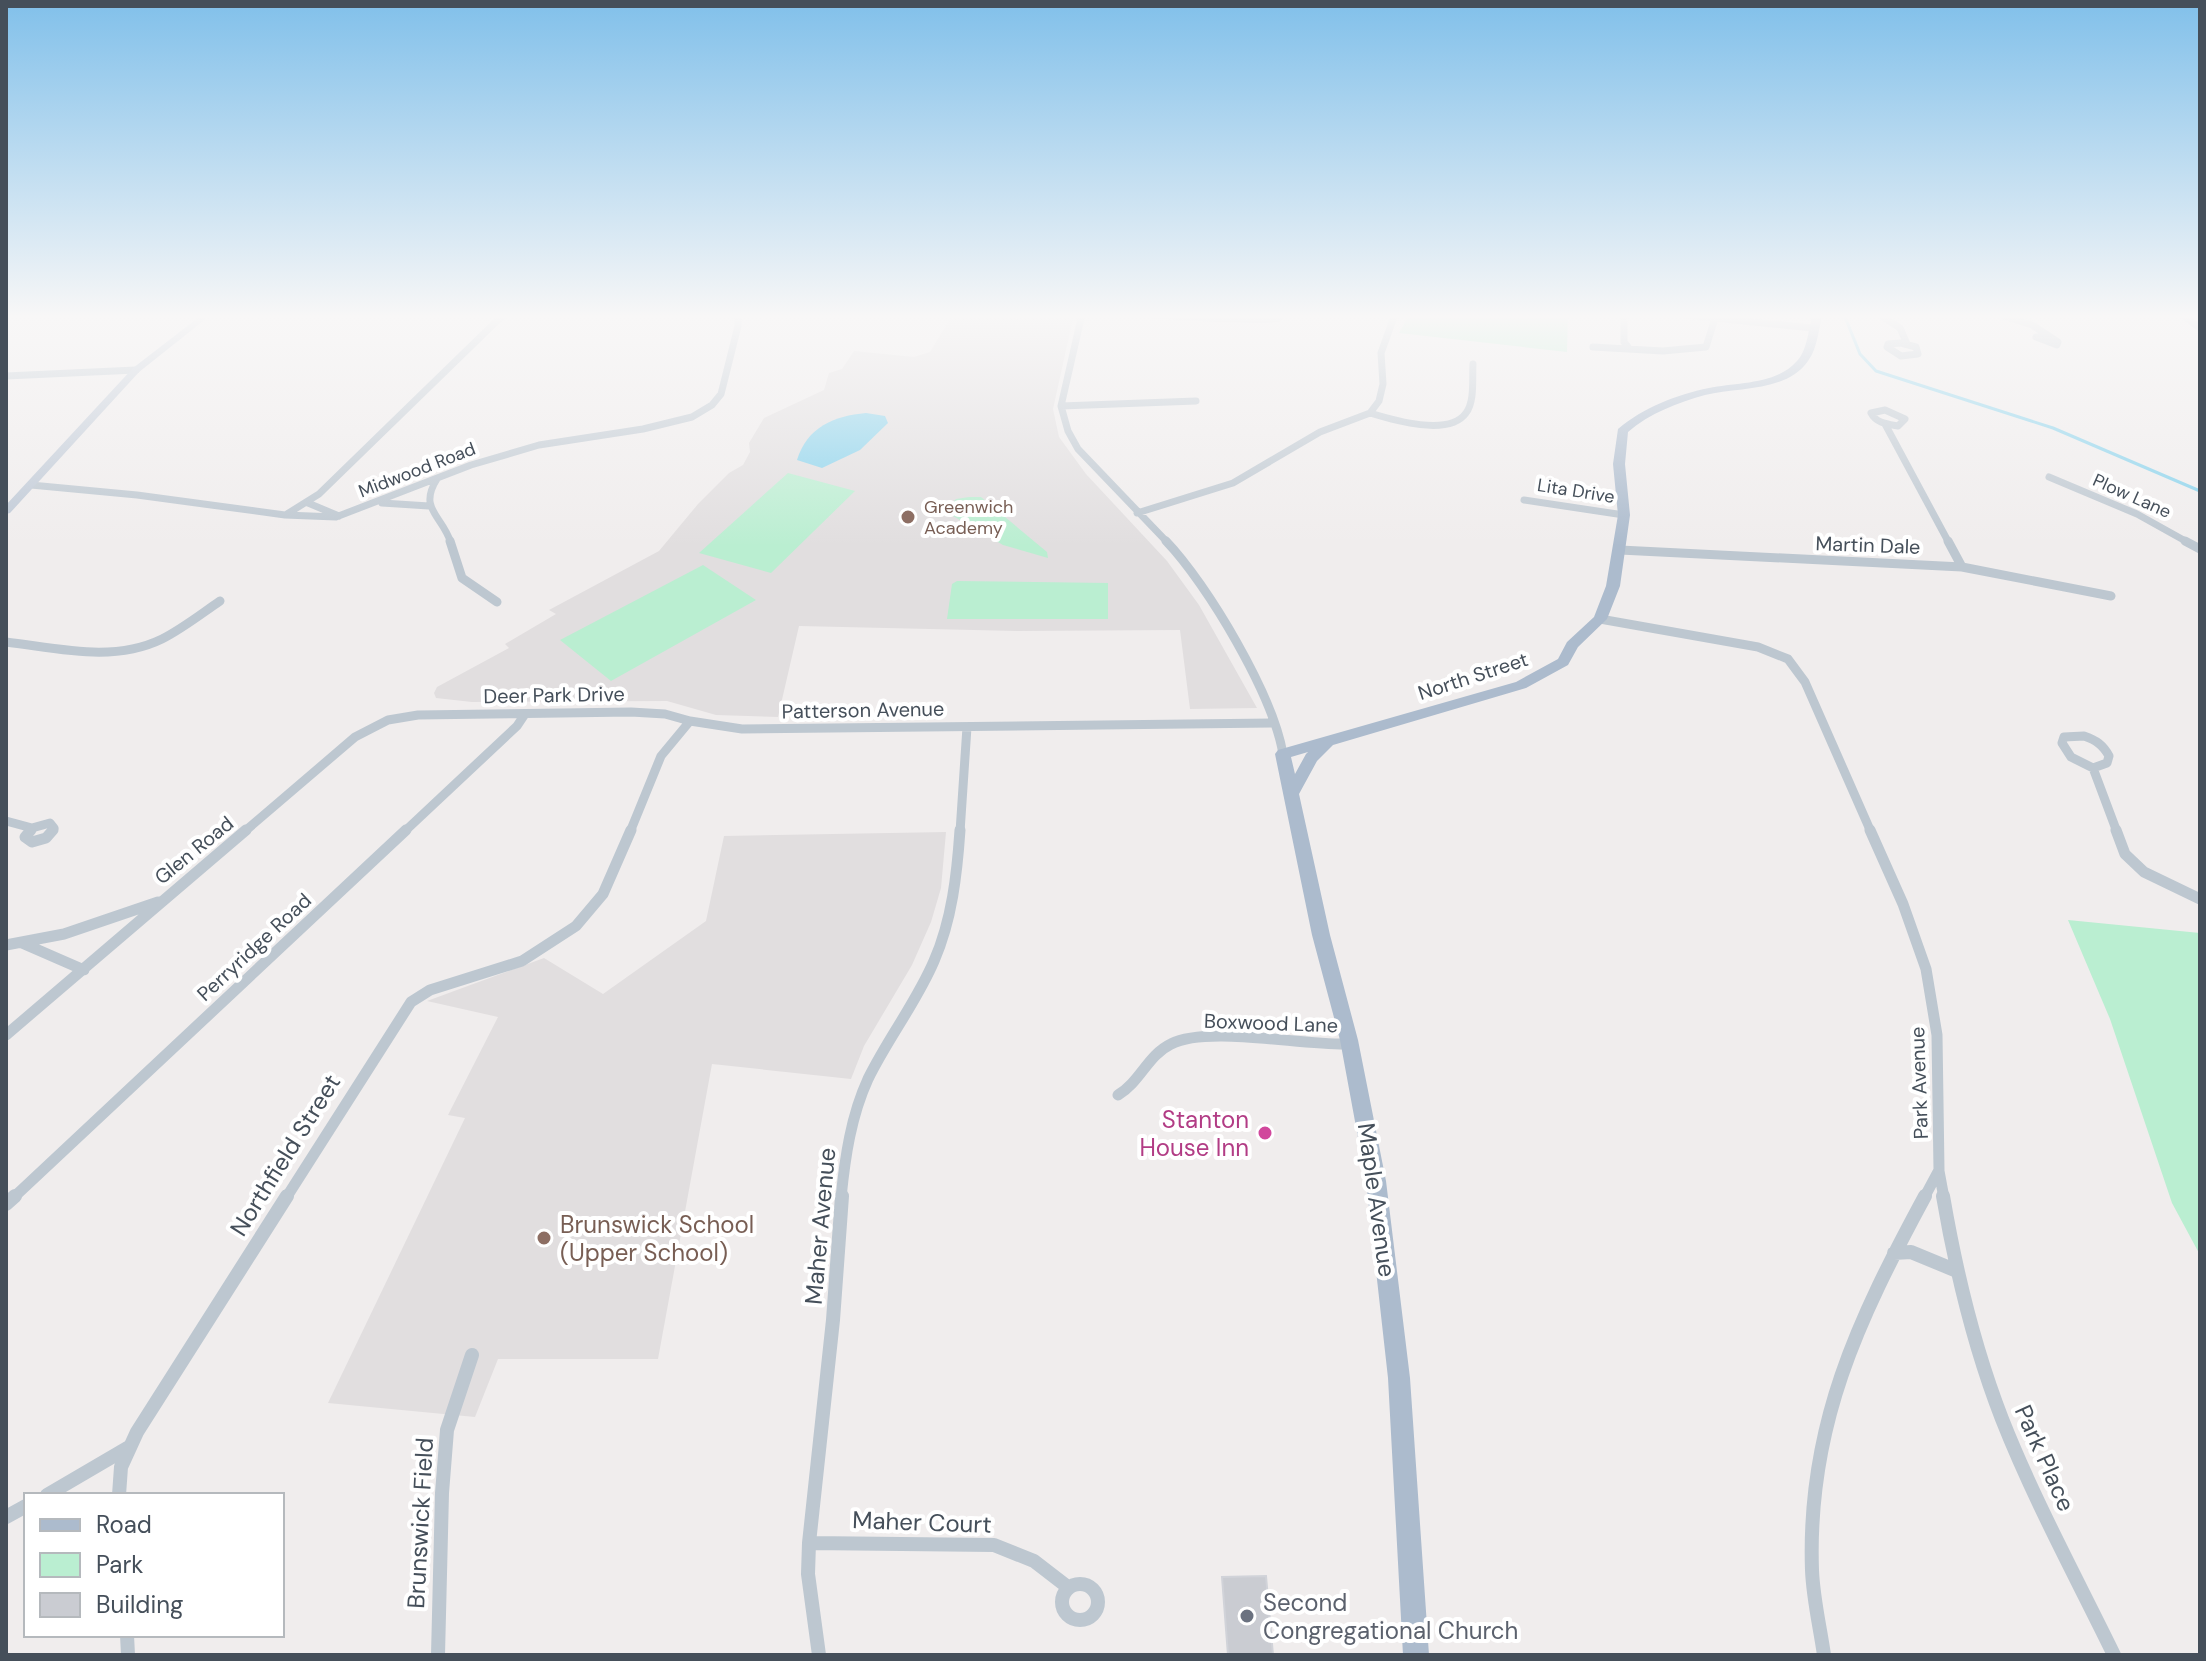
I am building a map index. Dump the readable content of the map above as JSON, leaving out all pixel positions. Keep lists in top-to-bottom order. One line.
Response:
{"streets":{"main road":["North Street","Maple Avenue"],"street":["Midwood Road","Lita Drive","Plow Lane","Martin Dale","Deer Park Drive","Patterson Avenue","Glen Road","Perryridge Road","Boxwood Lane","Park Avenue","Northfield Street","Maher Avenue","Park Place","Maher Court","Brunswick Field"]},"crossings":[["Lita Drive","North Street"],["Martin Dale","North Street"],["North Street","Park Avenue"],["North Street","Maple Avenue"],["Deer Park Drive","Patterson Avenue"],["Deer Park Drive","Glen Road"],["Deer Park Drive","Perryridge Road"],["Deer Park Drive","Northfield Street"],["Patterson Avenue","Northfield Street"],["Patterson Avenue","Maher Avenue"],["Boxwood Lane","Maple Avenue"],["Park Avenue","Park Place"],["Maher Avenue","Maher Court"]],"places":["Greenwich Academy","Stanton House Inn","Brunswick School (Upper School)","Second Congregational Church"],"legend":["Road","Park","Building"]}
